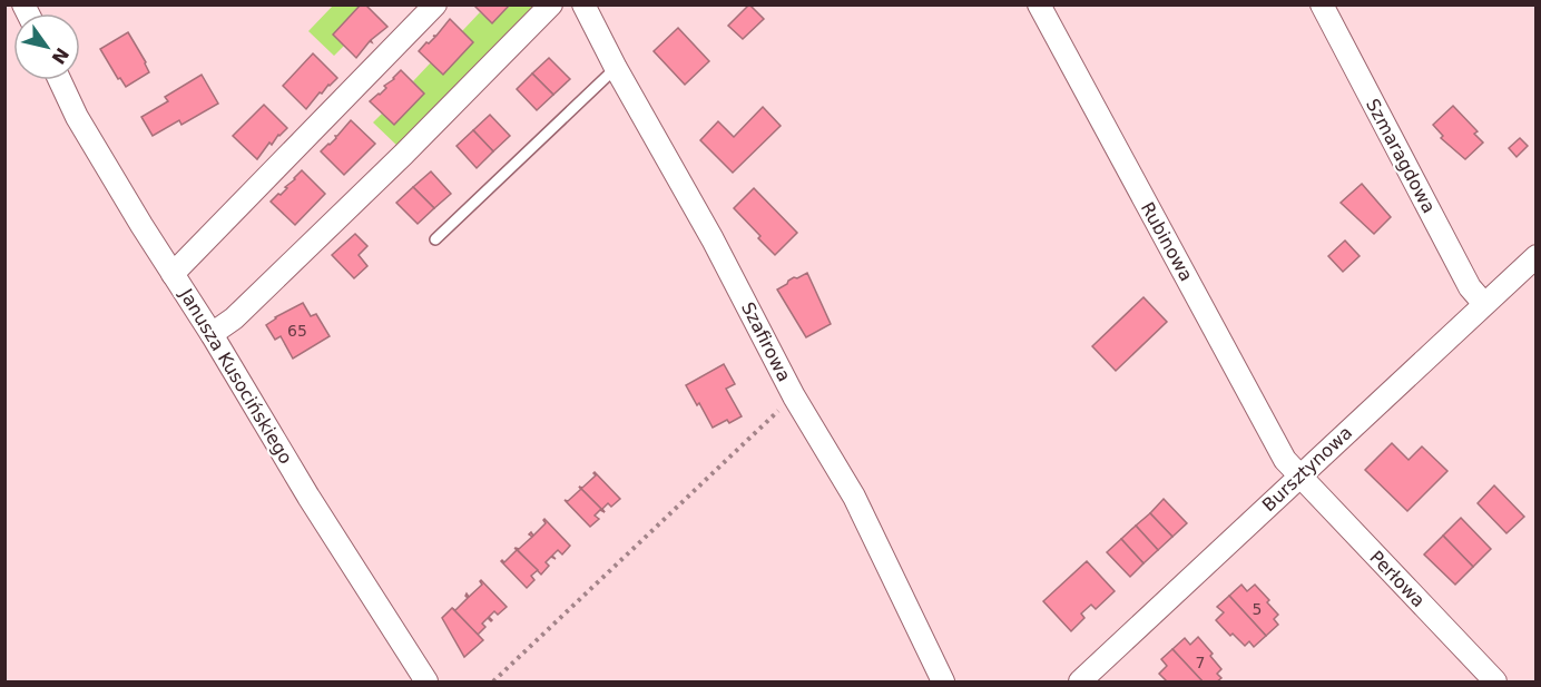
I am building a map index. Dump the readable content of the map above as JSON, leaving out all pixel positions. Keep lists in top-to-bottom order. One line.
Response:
{"streets":{"street":["Szmaragdowa","Rubinowa","Szafirowa","Janusza Kusocińskiego","Bursztynowa","Perłowa"]},"crossings":[["Szmaragdowa","Bursztynowa"],["Rubinowa","Bursztynowa"],["Rubinowa","Perłowa"],["Bursztynowa","Perłowa"]],"house_numbers":["65","5","7"],"north":"bottom right"}
